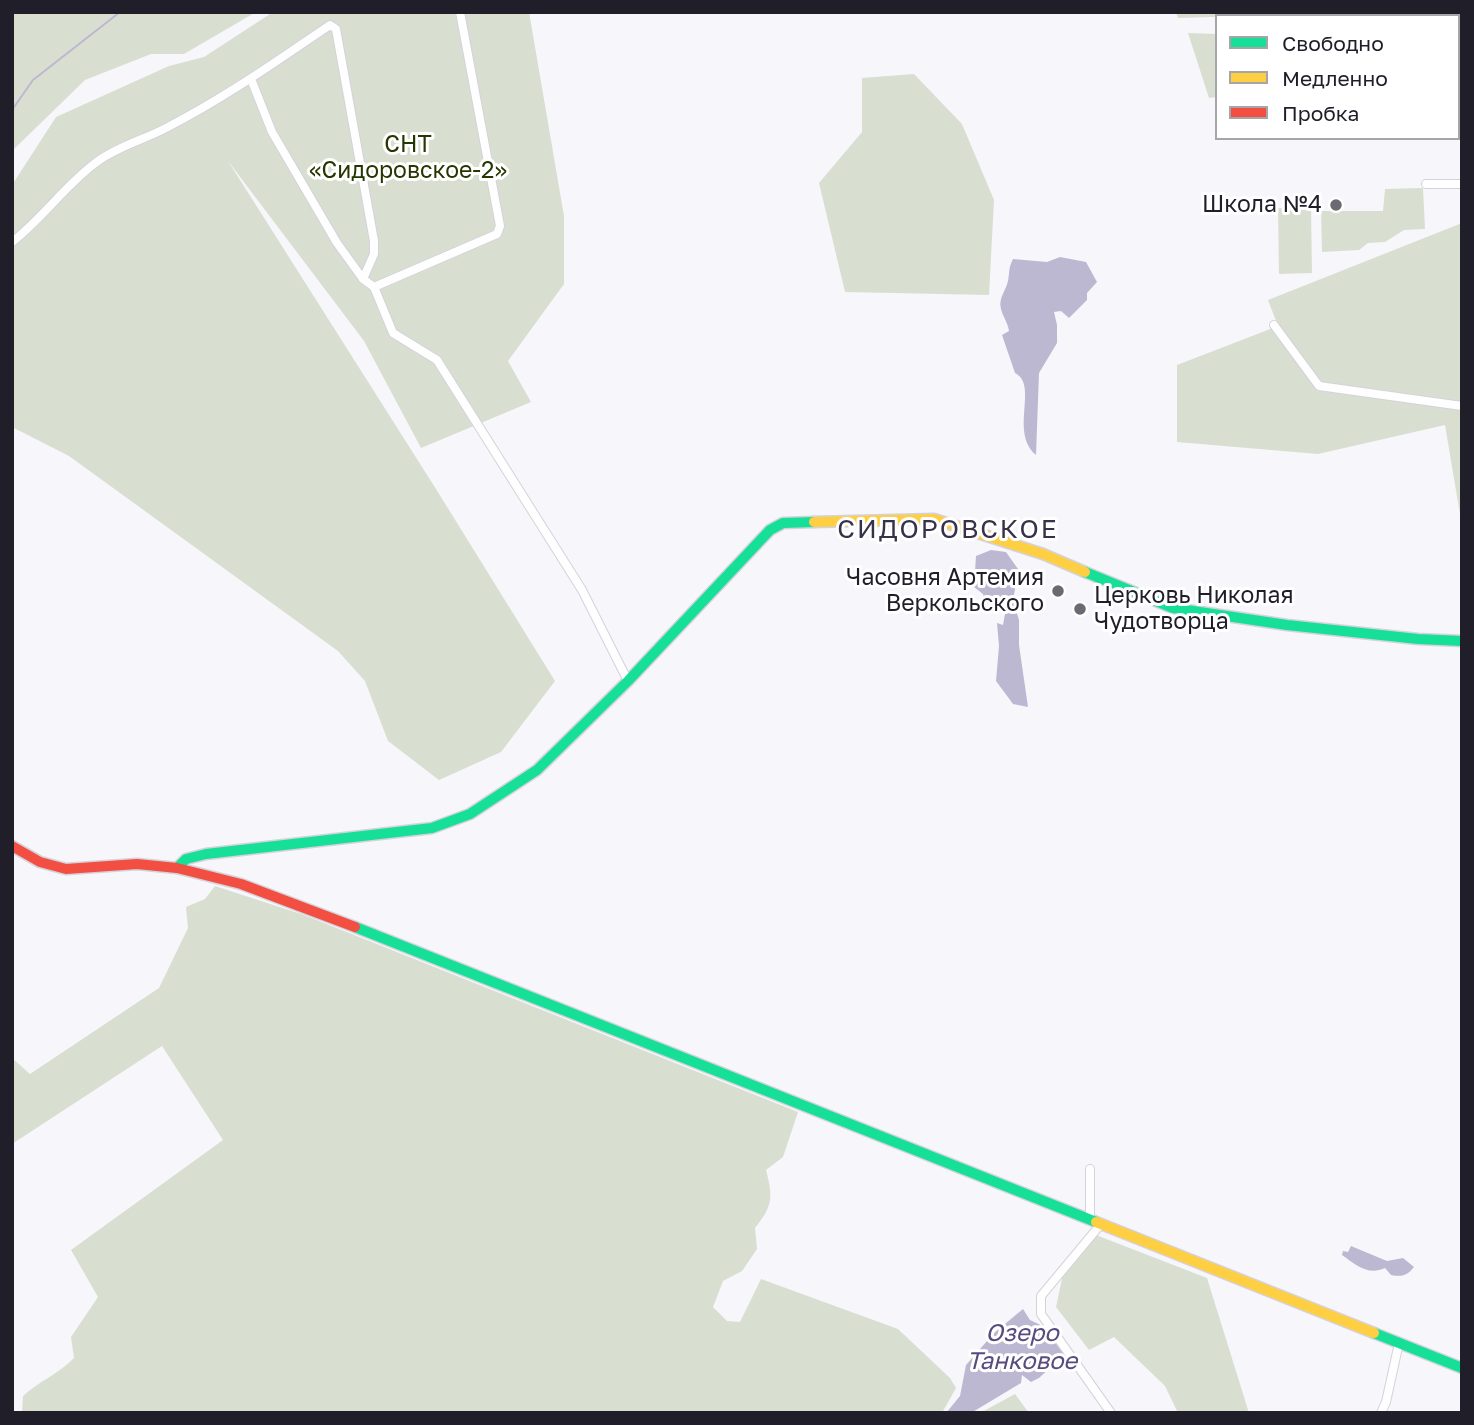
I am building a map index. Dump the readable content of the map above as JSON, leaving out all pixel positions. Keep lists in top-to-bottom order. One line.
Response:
{"districts":["СИДОРОВСКОЕ"],"water":["Озеро Танковое"],"parks":["СНТ «Сидоровское-2»"],"places":["Школа №4","Часовня Артемия Веркольского","Церковь Николая Чудотворца"],"legend":["Свободно","Медленно","Пробка"]}
